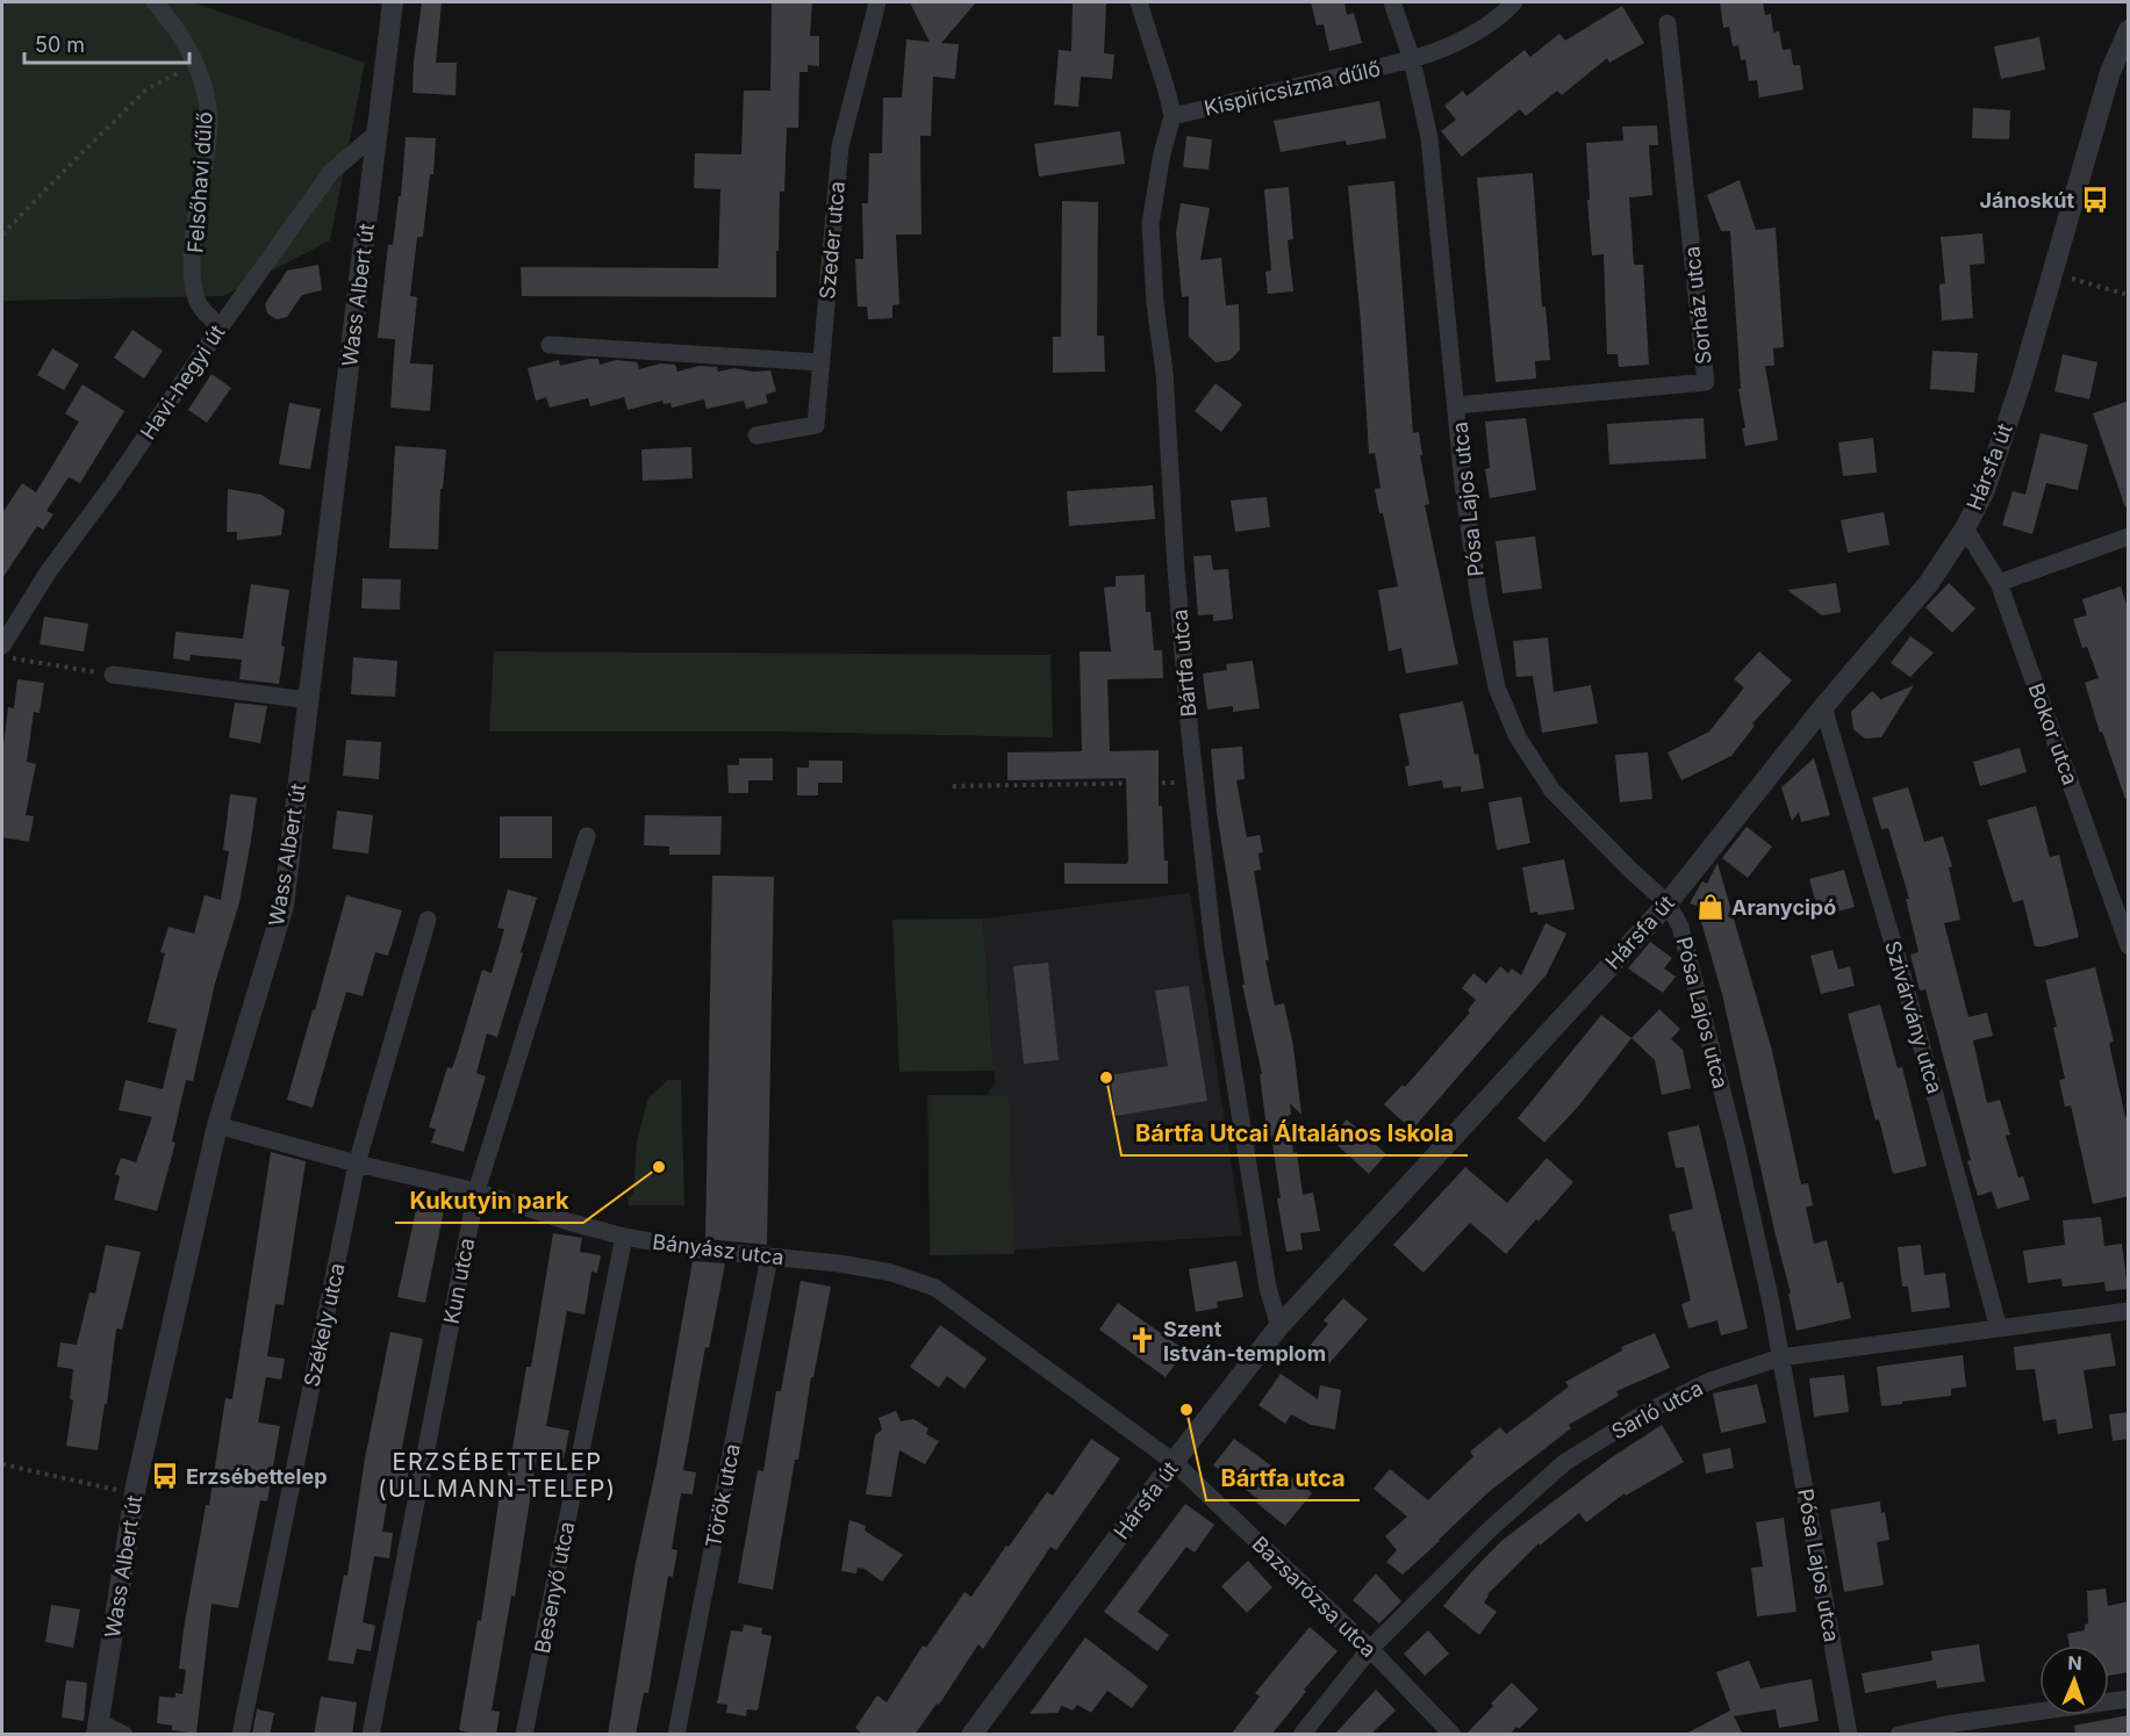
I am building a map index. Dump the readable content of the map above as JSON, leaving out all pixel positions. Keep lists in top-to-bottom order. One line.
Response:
{"streets":{"street":["Kispiricsizma dűlő","Felsőhavi dűlő","Szeder utca","Wass Albert út","Sorház utca","Havi-hegyi út","Hársfa út","Pósa Lajos utca","Bártfa utca","Bokor utca","Szivárvány utca","Bányász utca","Kun utca","Székely utca","Sarló utca","Török utca","Besenyő utca","Bazsarózsa utca"]},"crossings":[["Kispiricsizma dűlő","Pósa Lajos utca"],["Kispiricsizma dűlő","Bártfa utca"],["Felsőhavi dűlő","Havi-hegyi út"],["Wass Albert út","Havi-hegyi út"],["Wass Albert út","Bányász utca"],["Sorház utca","Pósa Lajos utca"],["Hársfa út","Pósa Lajos utca"],["Hársfa út","Bártfa utca"],["Hársfa út","Bokor utca"],["Hársfa út","Szivárvány utca"],["Hársfa út","Bányász utca"],["Hársfa út","Bazsarózsa utca"],["Pósa Lajos utca","Sarló utca"],["Szivárvány utca","Sarló utca"],["Bányász utca","Kun utca"],["Bányász utca","Székely utca"],["Bányász utca","Török utca"],["Bányász utca","Besenyő utca"],["Bányász utca","Bazsarózsa utca"],["Sarló utca","Bazsarózsa utca"]],"districts":["ERZSÉBETTELEP (ULLMANN-TELEP)"],"places":{"bus stop":["Jánoskút","Erzsébettelep"],"shop":["Aranycipó"],"other":["Bártfa Utcai Általános Iskola","Kukutyin park","Bártfa utca"],"church":["Szent István-templom"]},"scale_bar":"50 m","north":"top"}
